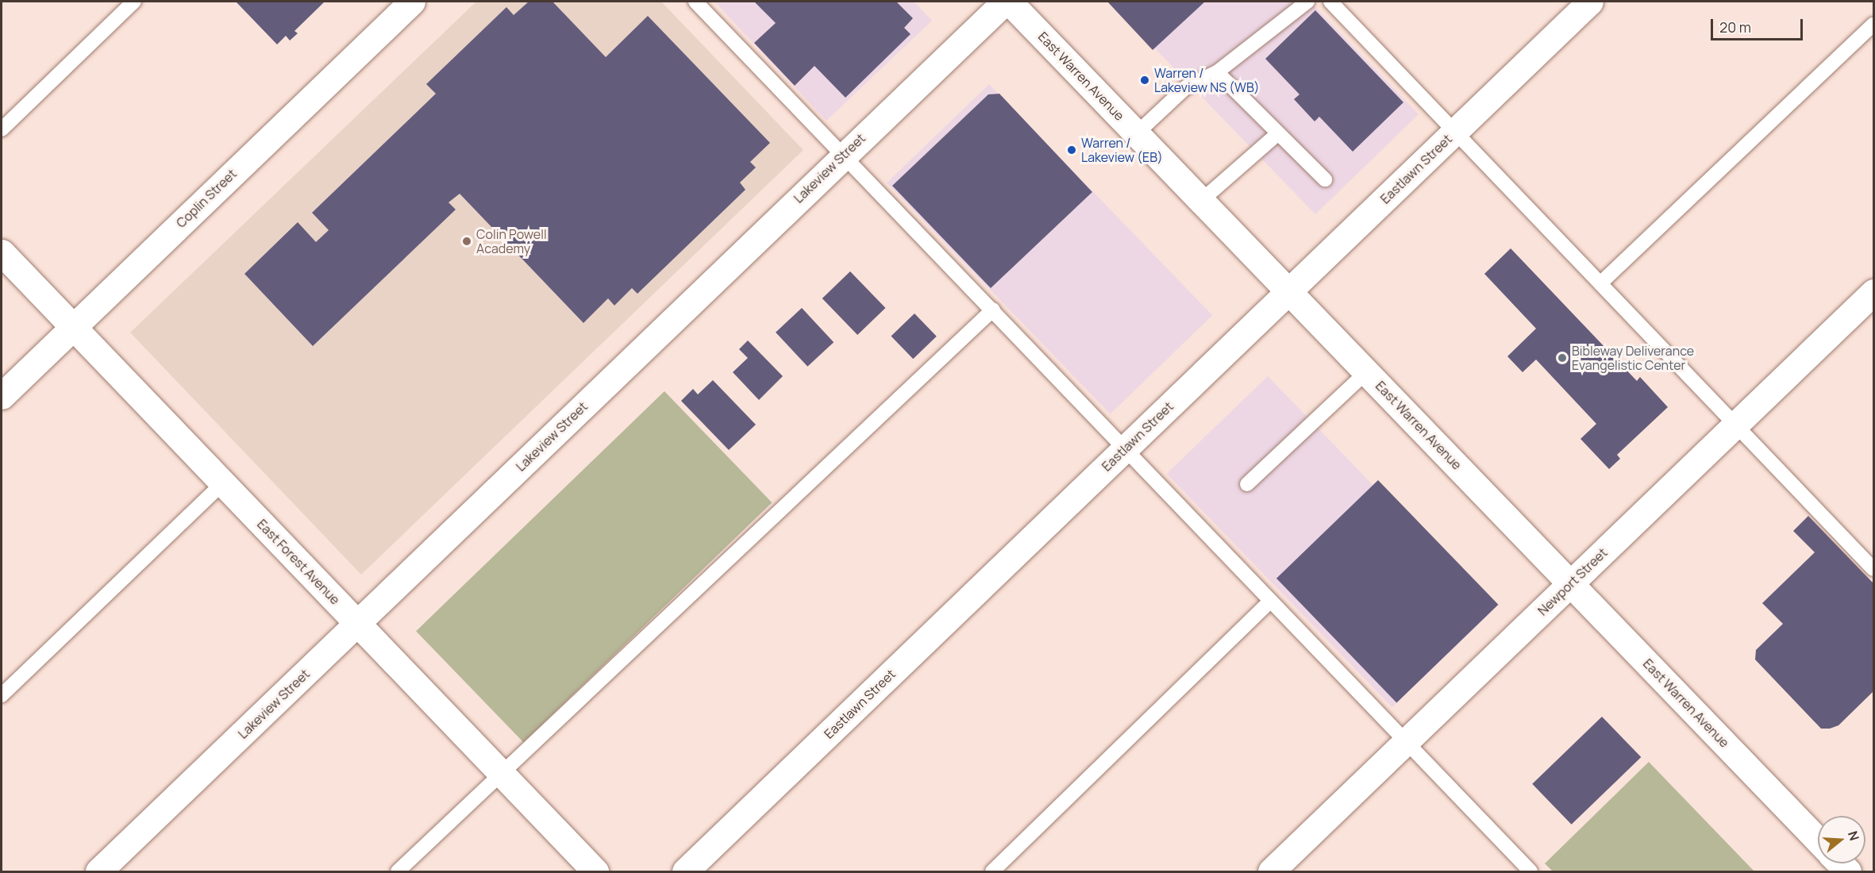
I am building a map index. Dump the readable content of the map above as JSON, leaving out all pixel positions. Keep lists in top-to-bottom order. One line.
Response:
{"streets":{"street":["East Warren Avenue","Lakeview Street","Eastlawn Street","Coplin Street","East Forest Avenue","Newport Street"]},"crossings":[["East Warren Avenue","Lakeview Street"],["East Warren Avenue","Eastlawn Street"],["East Warren Avenue","Newport Street"],["Lakeview Street","East Forest Avenue"],["Coplin Street","East Forest Avenue"]],"places":["Warren / Lakeview NS (WB)","Warren / Lakeview (EB)","Colin Powell Academy","Bibleway Deliverance Evangelistic Center"],"scale_bar":"20 m","north":"right"}
